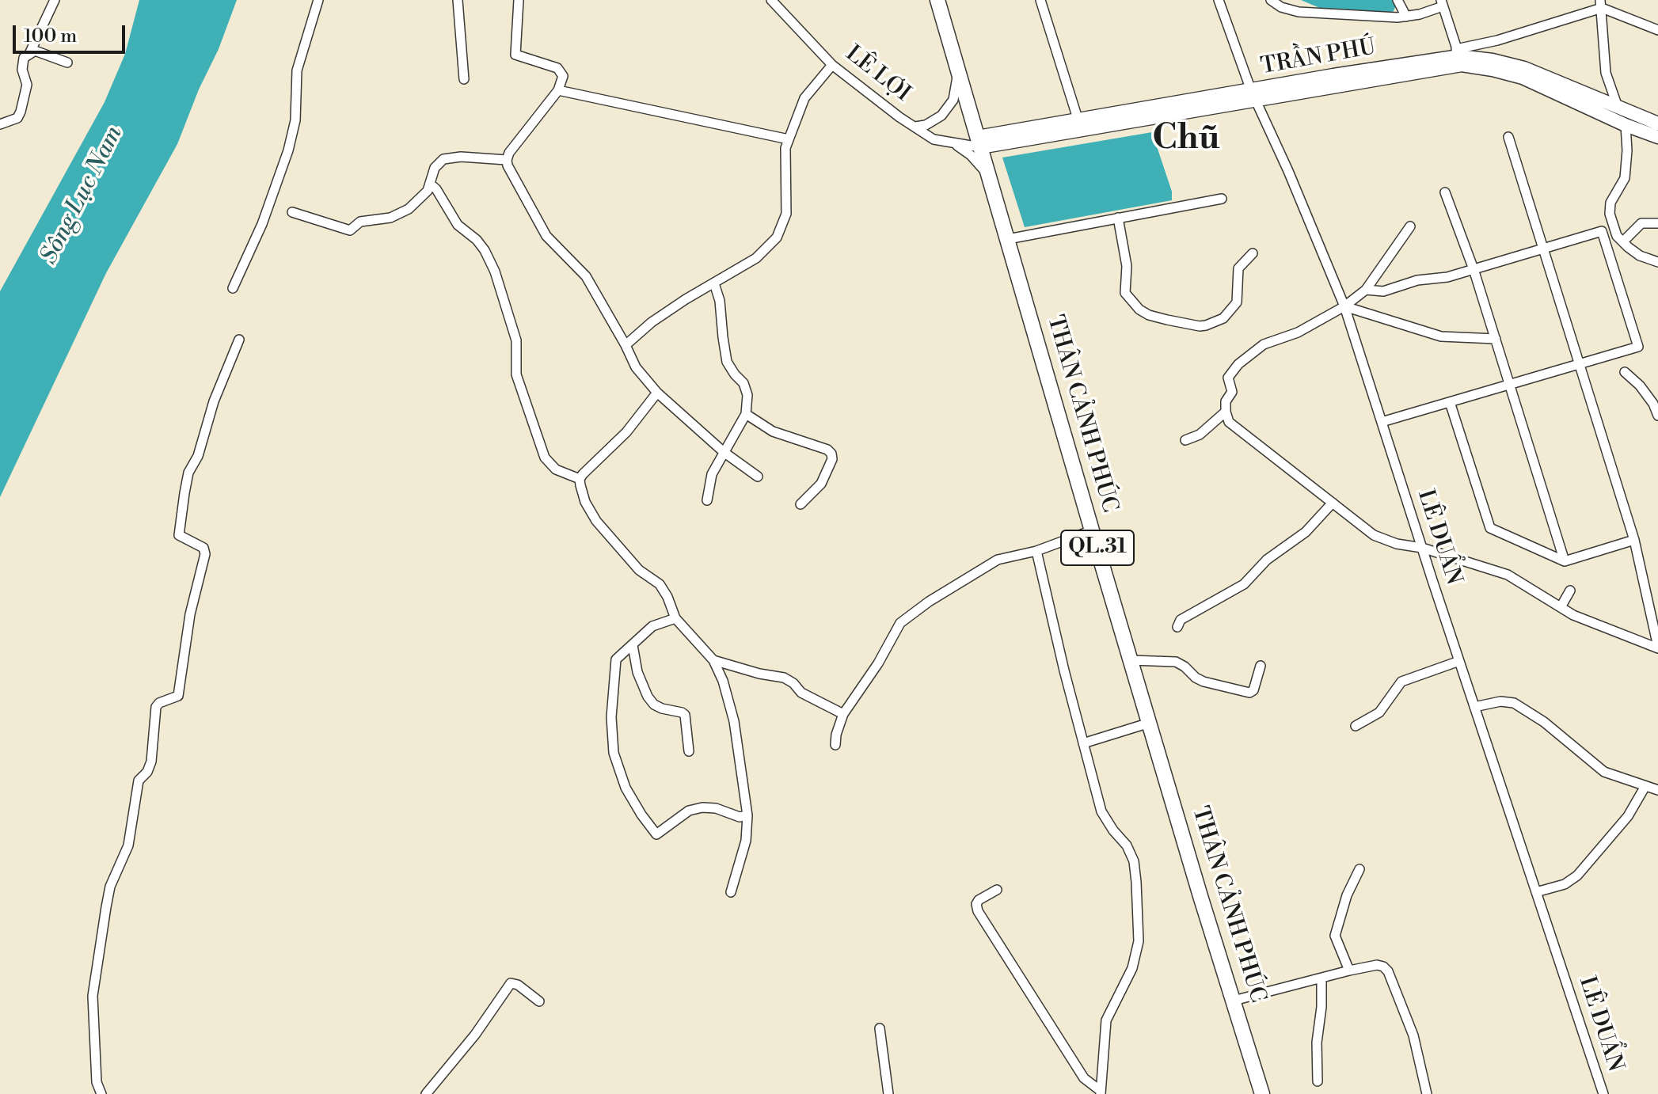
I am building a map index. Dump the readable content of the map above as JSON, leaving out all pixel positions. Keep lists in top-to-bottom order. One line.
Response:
{"streets":{"highway":["THÂN CẢNH PHÚC","QL.31"],"main road":["TRẦN PHÚ"],"street":["LÊ LỢI","LÊ DUẨN"]},"crossings":[["TRẦN PHÚ","THÂN CẢNH PHÚC"],["TRẦN PHÚ","LÊ DUẨN"],["LÊ LỢI","THÂN CẢNH PHÚC"]],"districts":["Chũ"],"water":["Sông Lục Nam"],"scale_bar":"100 m"}
